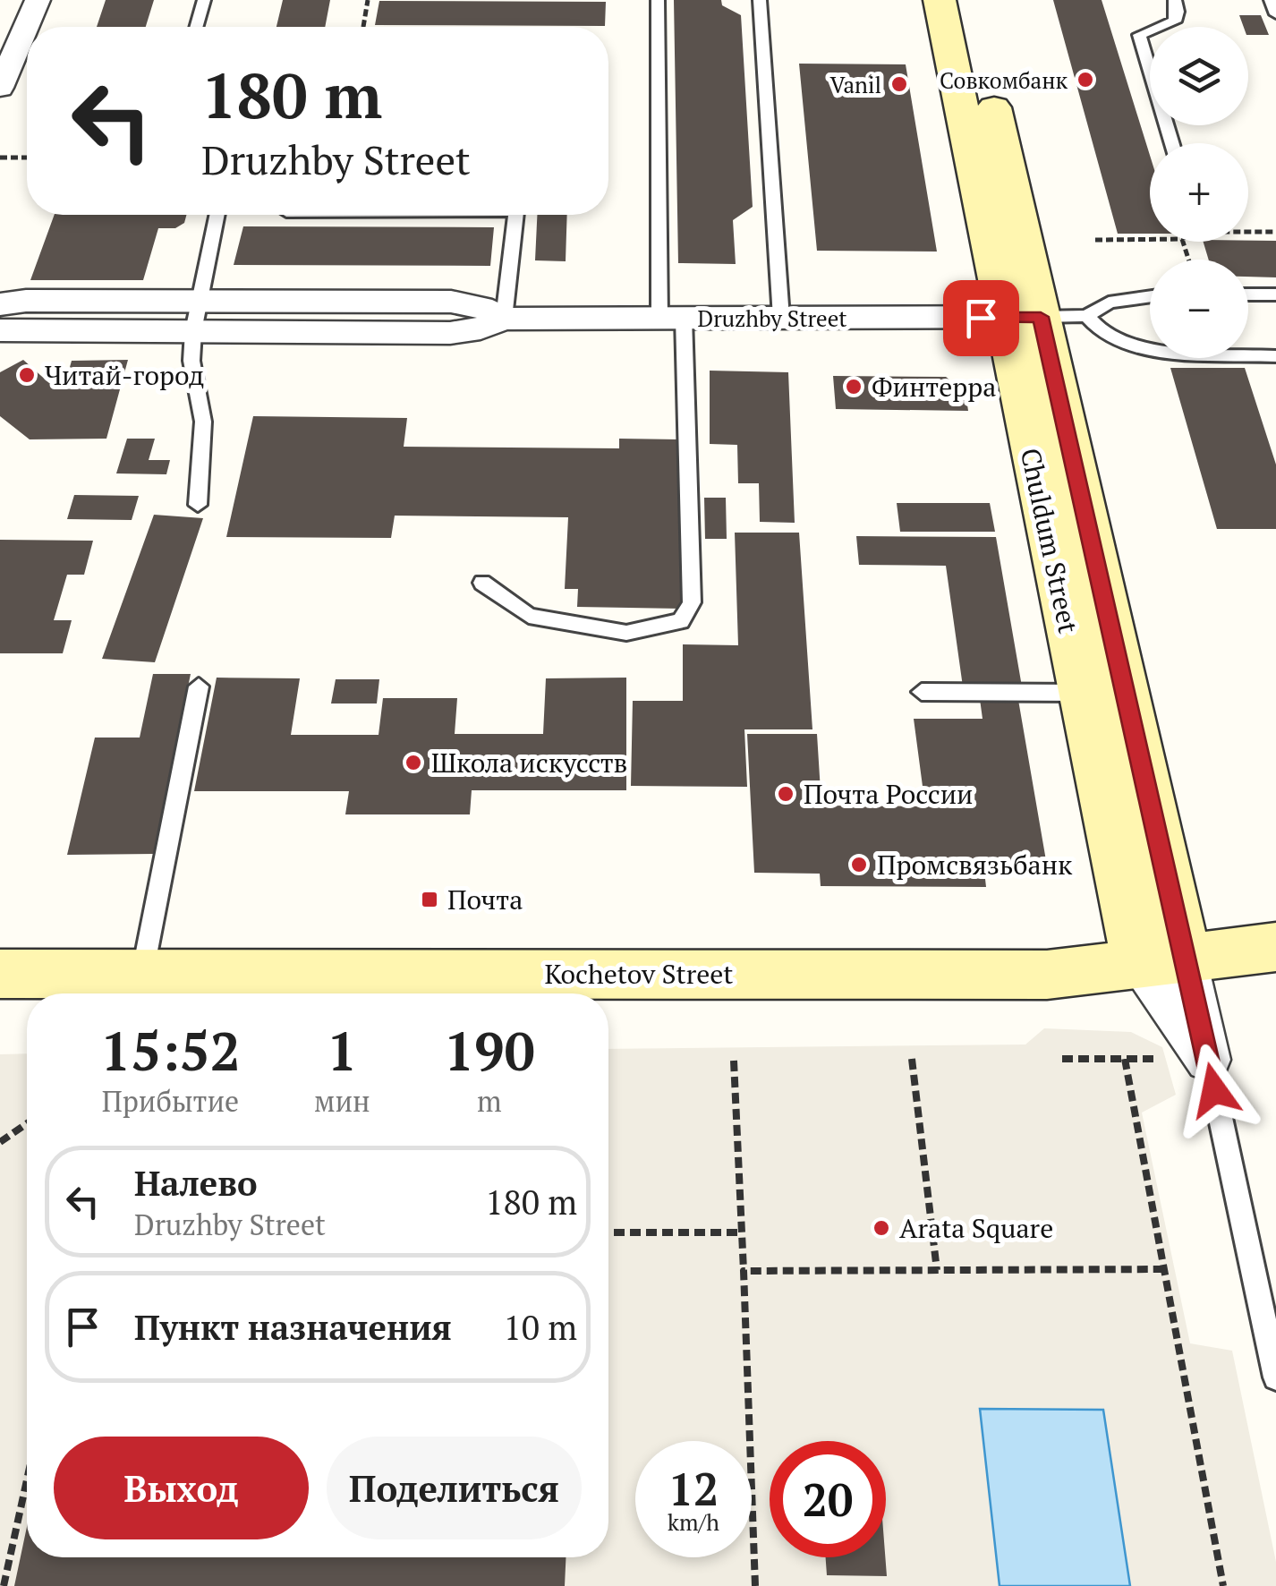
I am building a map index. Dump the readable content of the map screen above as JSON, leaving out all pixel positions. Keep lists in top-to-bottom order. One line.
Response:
{"streets":{"main road":["Chuldum Street","Kochetov Street"],"street":["Druzhby Street"]},"crossings":[["Druzhby Street","Chuldum Street"],["Chuldum Street","Kochetov Street"]],"places":{"other":["Совкомбанк","Vanil","Читай-город","Финтерра","Школа искусств","Почта России","Промсвязьбанк","Arata Square"],"transit":["Почта"]},"page":{"map_buttons":["+","−"],"turn":["180 m","Druzhby Street"],"eta":["15:52","Прибытие","1","мин","190","m"],"list":[{"name":"Налево","note":"Druzhby Street","value":"180 m"},{"name":"Пункт назначения","value":"10 m"}],"buttons":["Выход","Поделиться"],"speed":"12 km/h","limit":"20"}}
